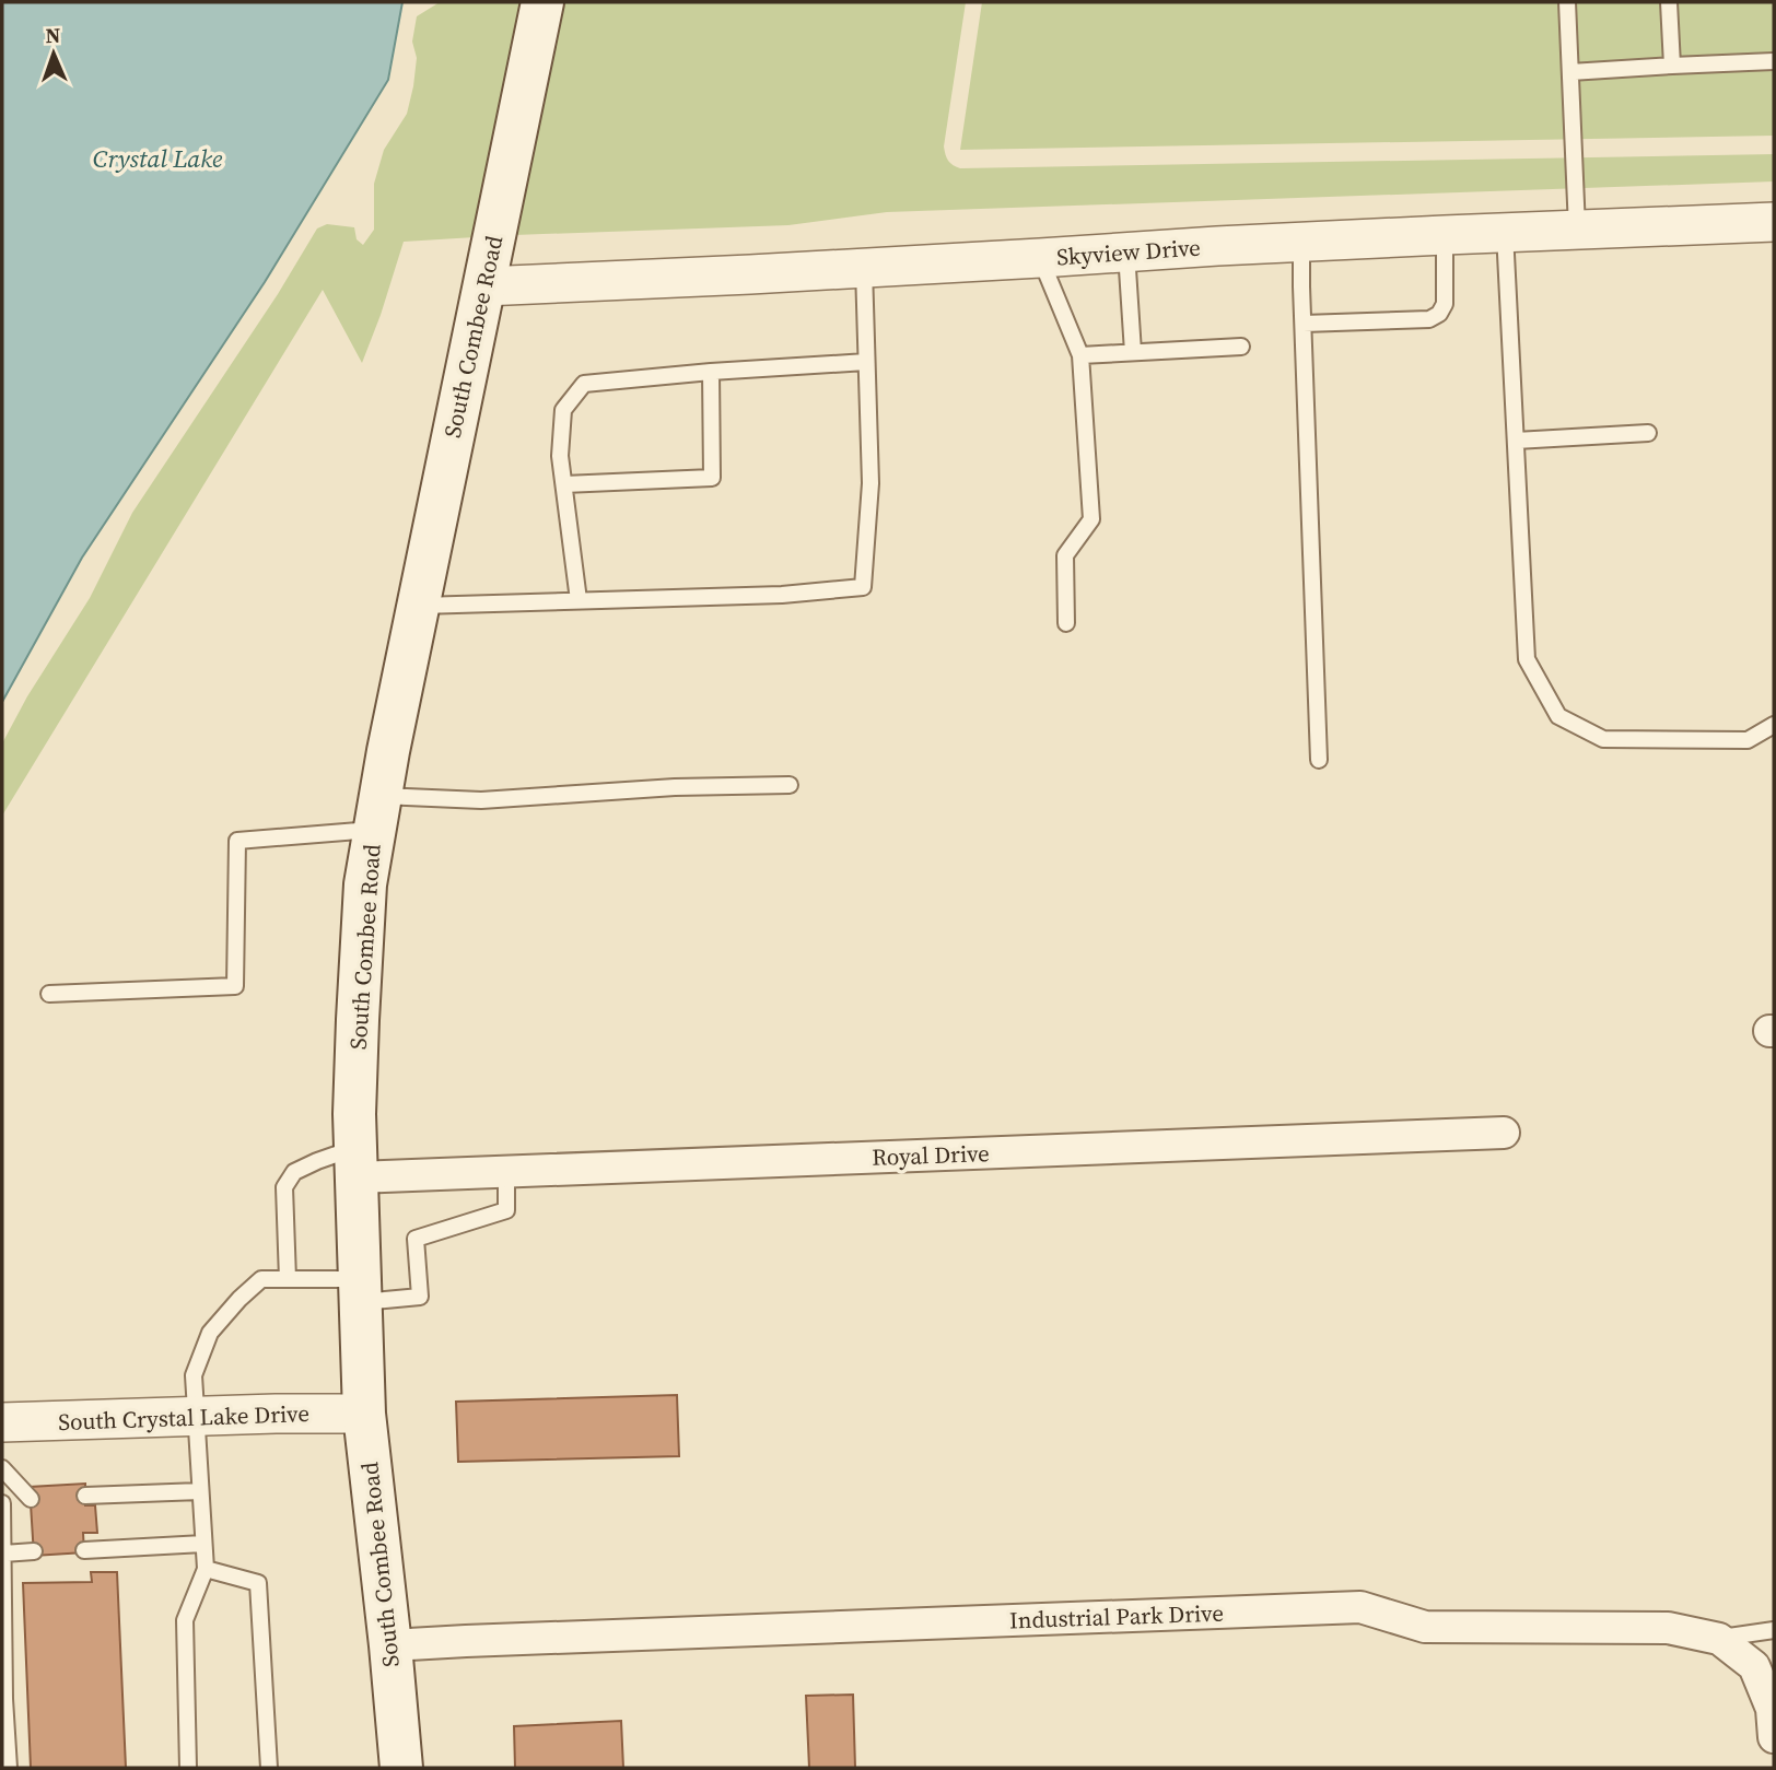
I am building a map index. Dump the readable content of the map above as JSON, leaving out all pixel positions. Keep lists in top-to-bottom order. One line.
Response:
{"streets":{"main road":["South Combee Road"],"street":["Skyview Drive","Royal Drive","South Crystal Lake Drive","Industrial Park Drive"]},"crossings":[["Skyview Drive","South Combee Road"],["South Combee Road","Royal Drive"],["South Combee Road","South Crystal Lake Drive"],["South Combee Road","Industrial Park Drive"]],"water":["Crystal Lake"],"north":"top"}
